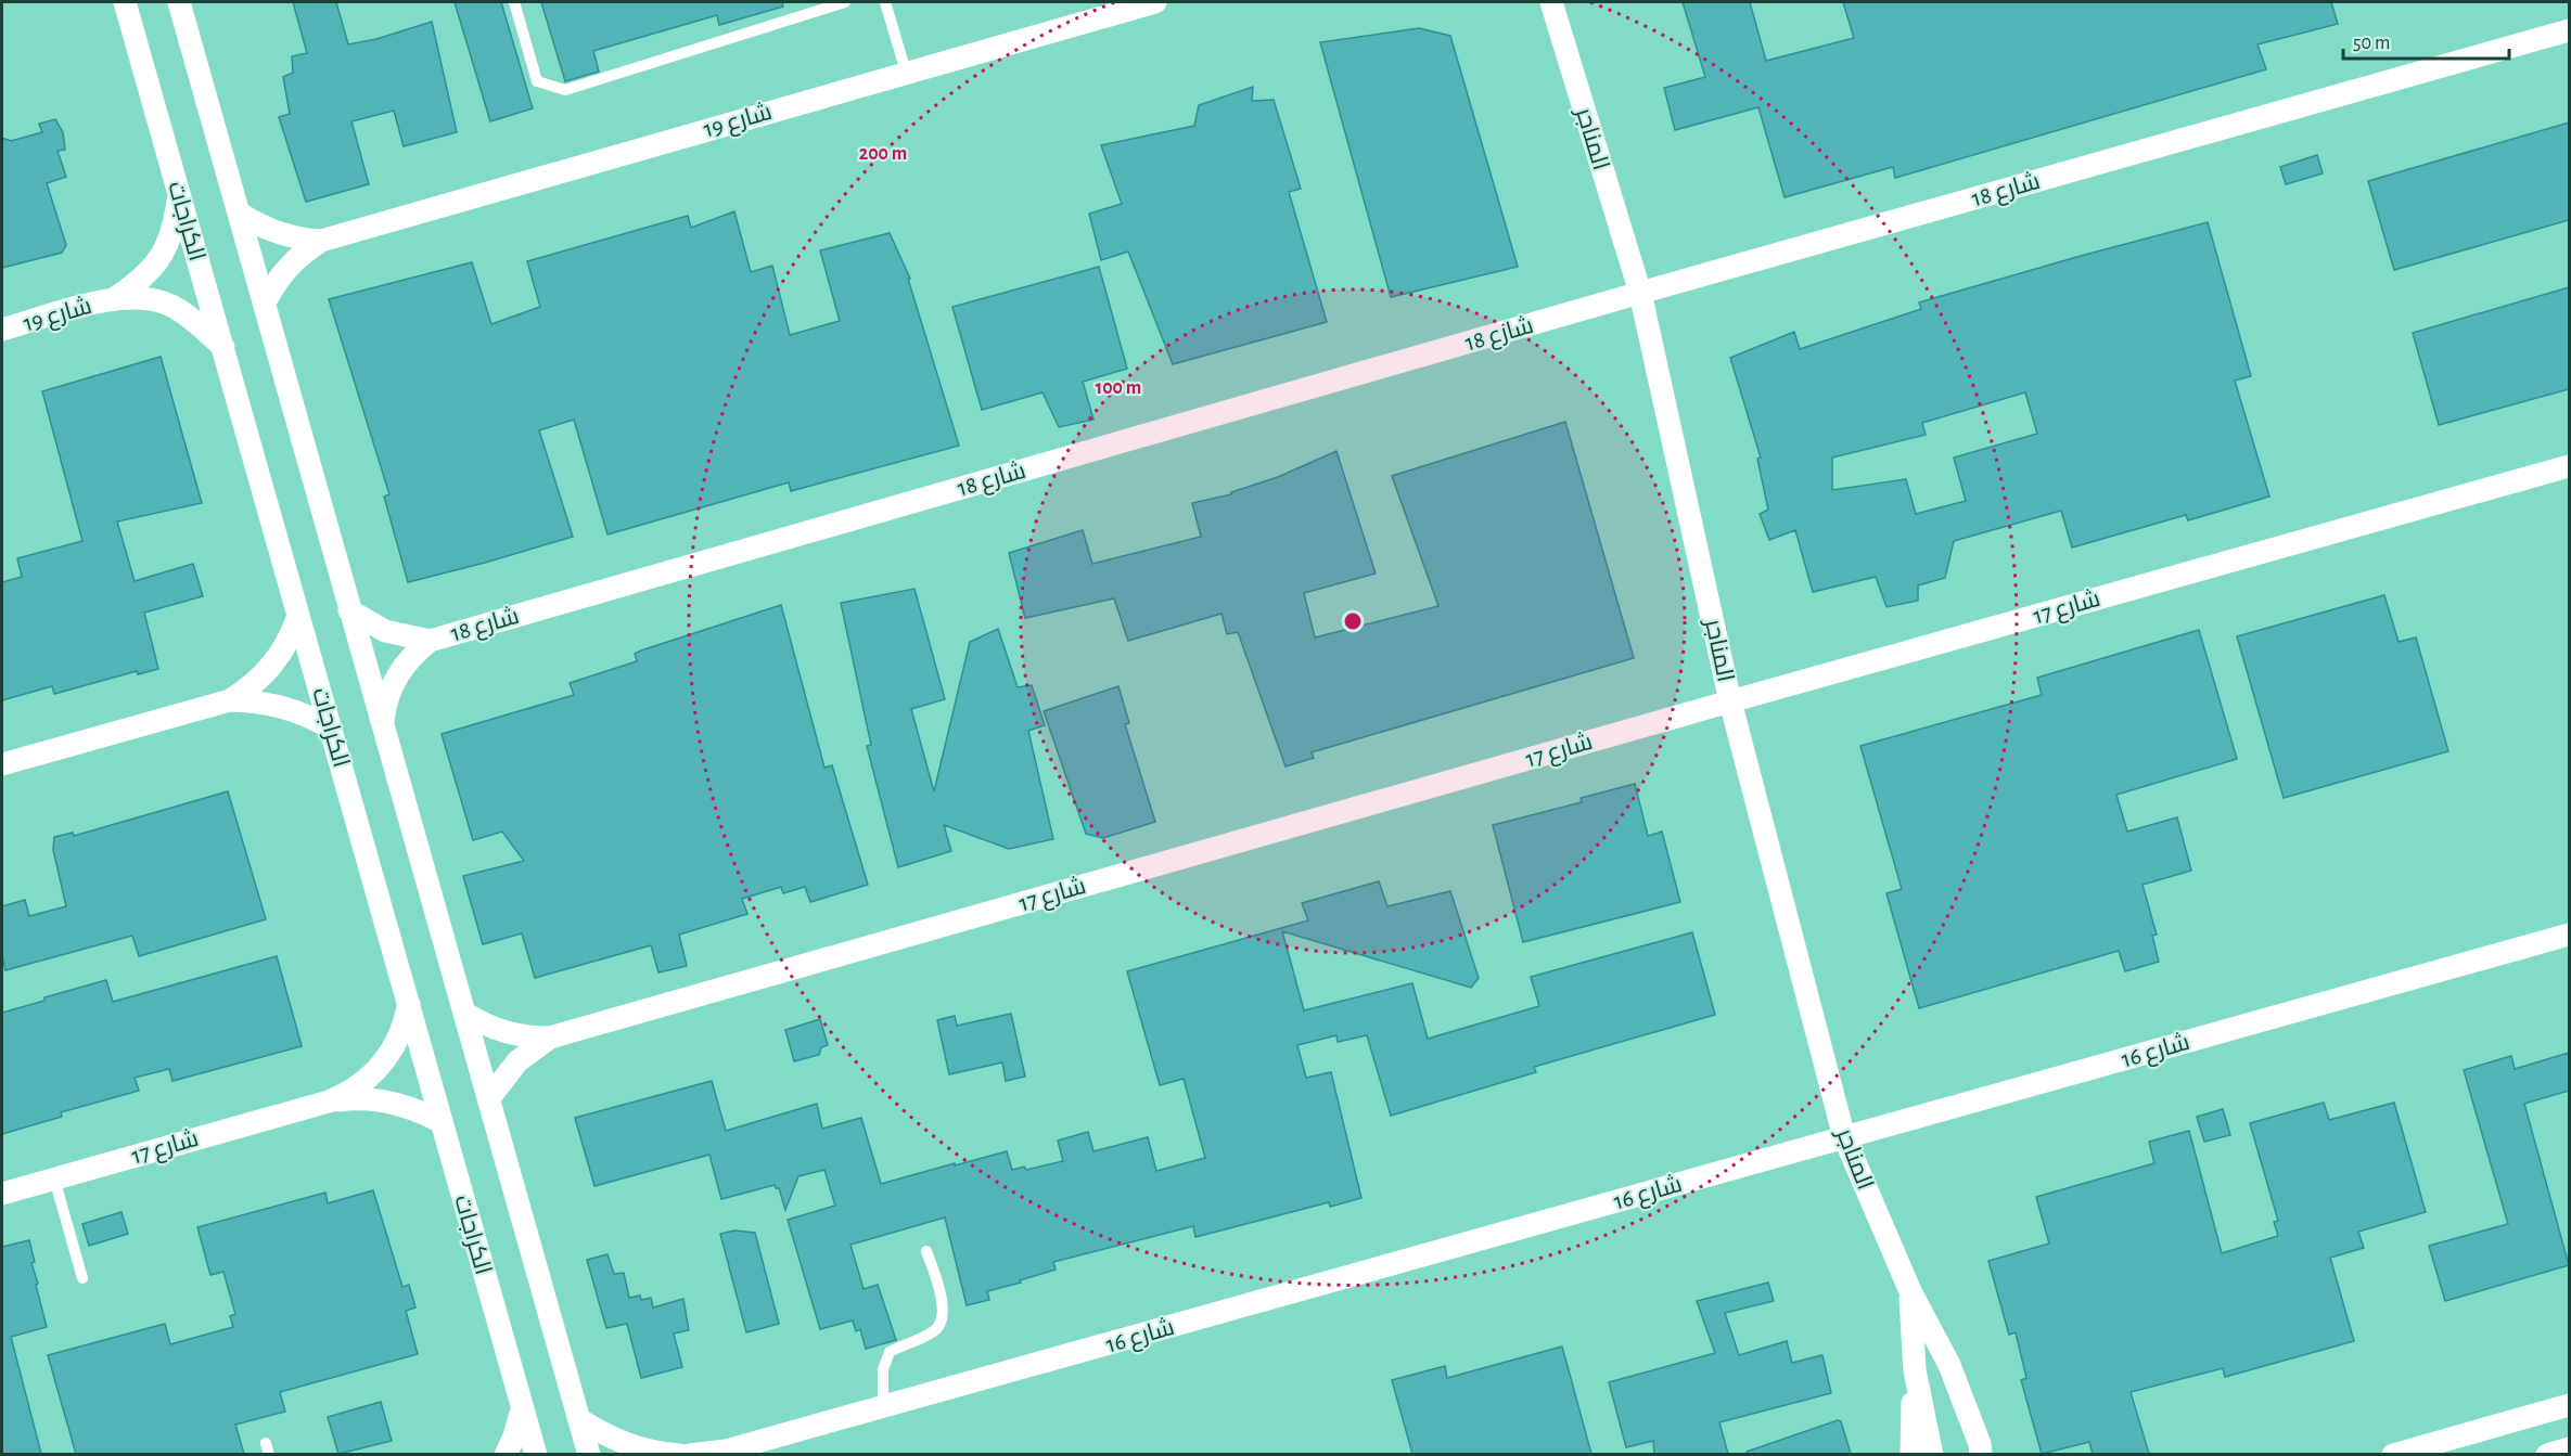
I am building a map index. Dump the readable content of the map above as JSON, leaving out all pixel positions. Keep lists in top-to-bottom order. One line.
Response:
{"streets":{"street":["شارع 19","المناجر","شارع 18","الكراجات","شارع 17","شارع 16"]},"crossings":[["شارع 19","الكراجات"],["المناجر","شارع 18"],["المناجر","شارع 17"],["المناجر","شارع 16"],["شارع 18","الكراجات"],["الكراجات","شارع 17"]],"scale_bar":"50 m","rings":["200 m","100 m"]}
